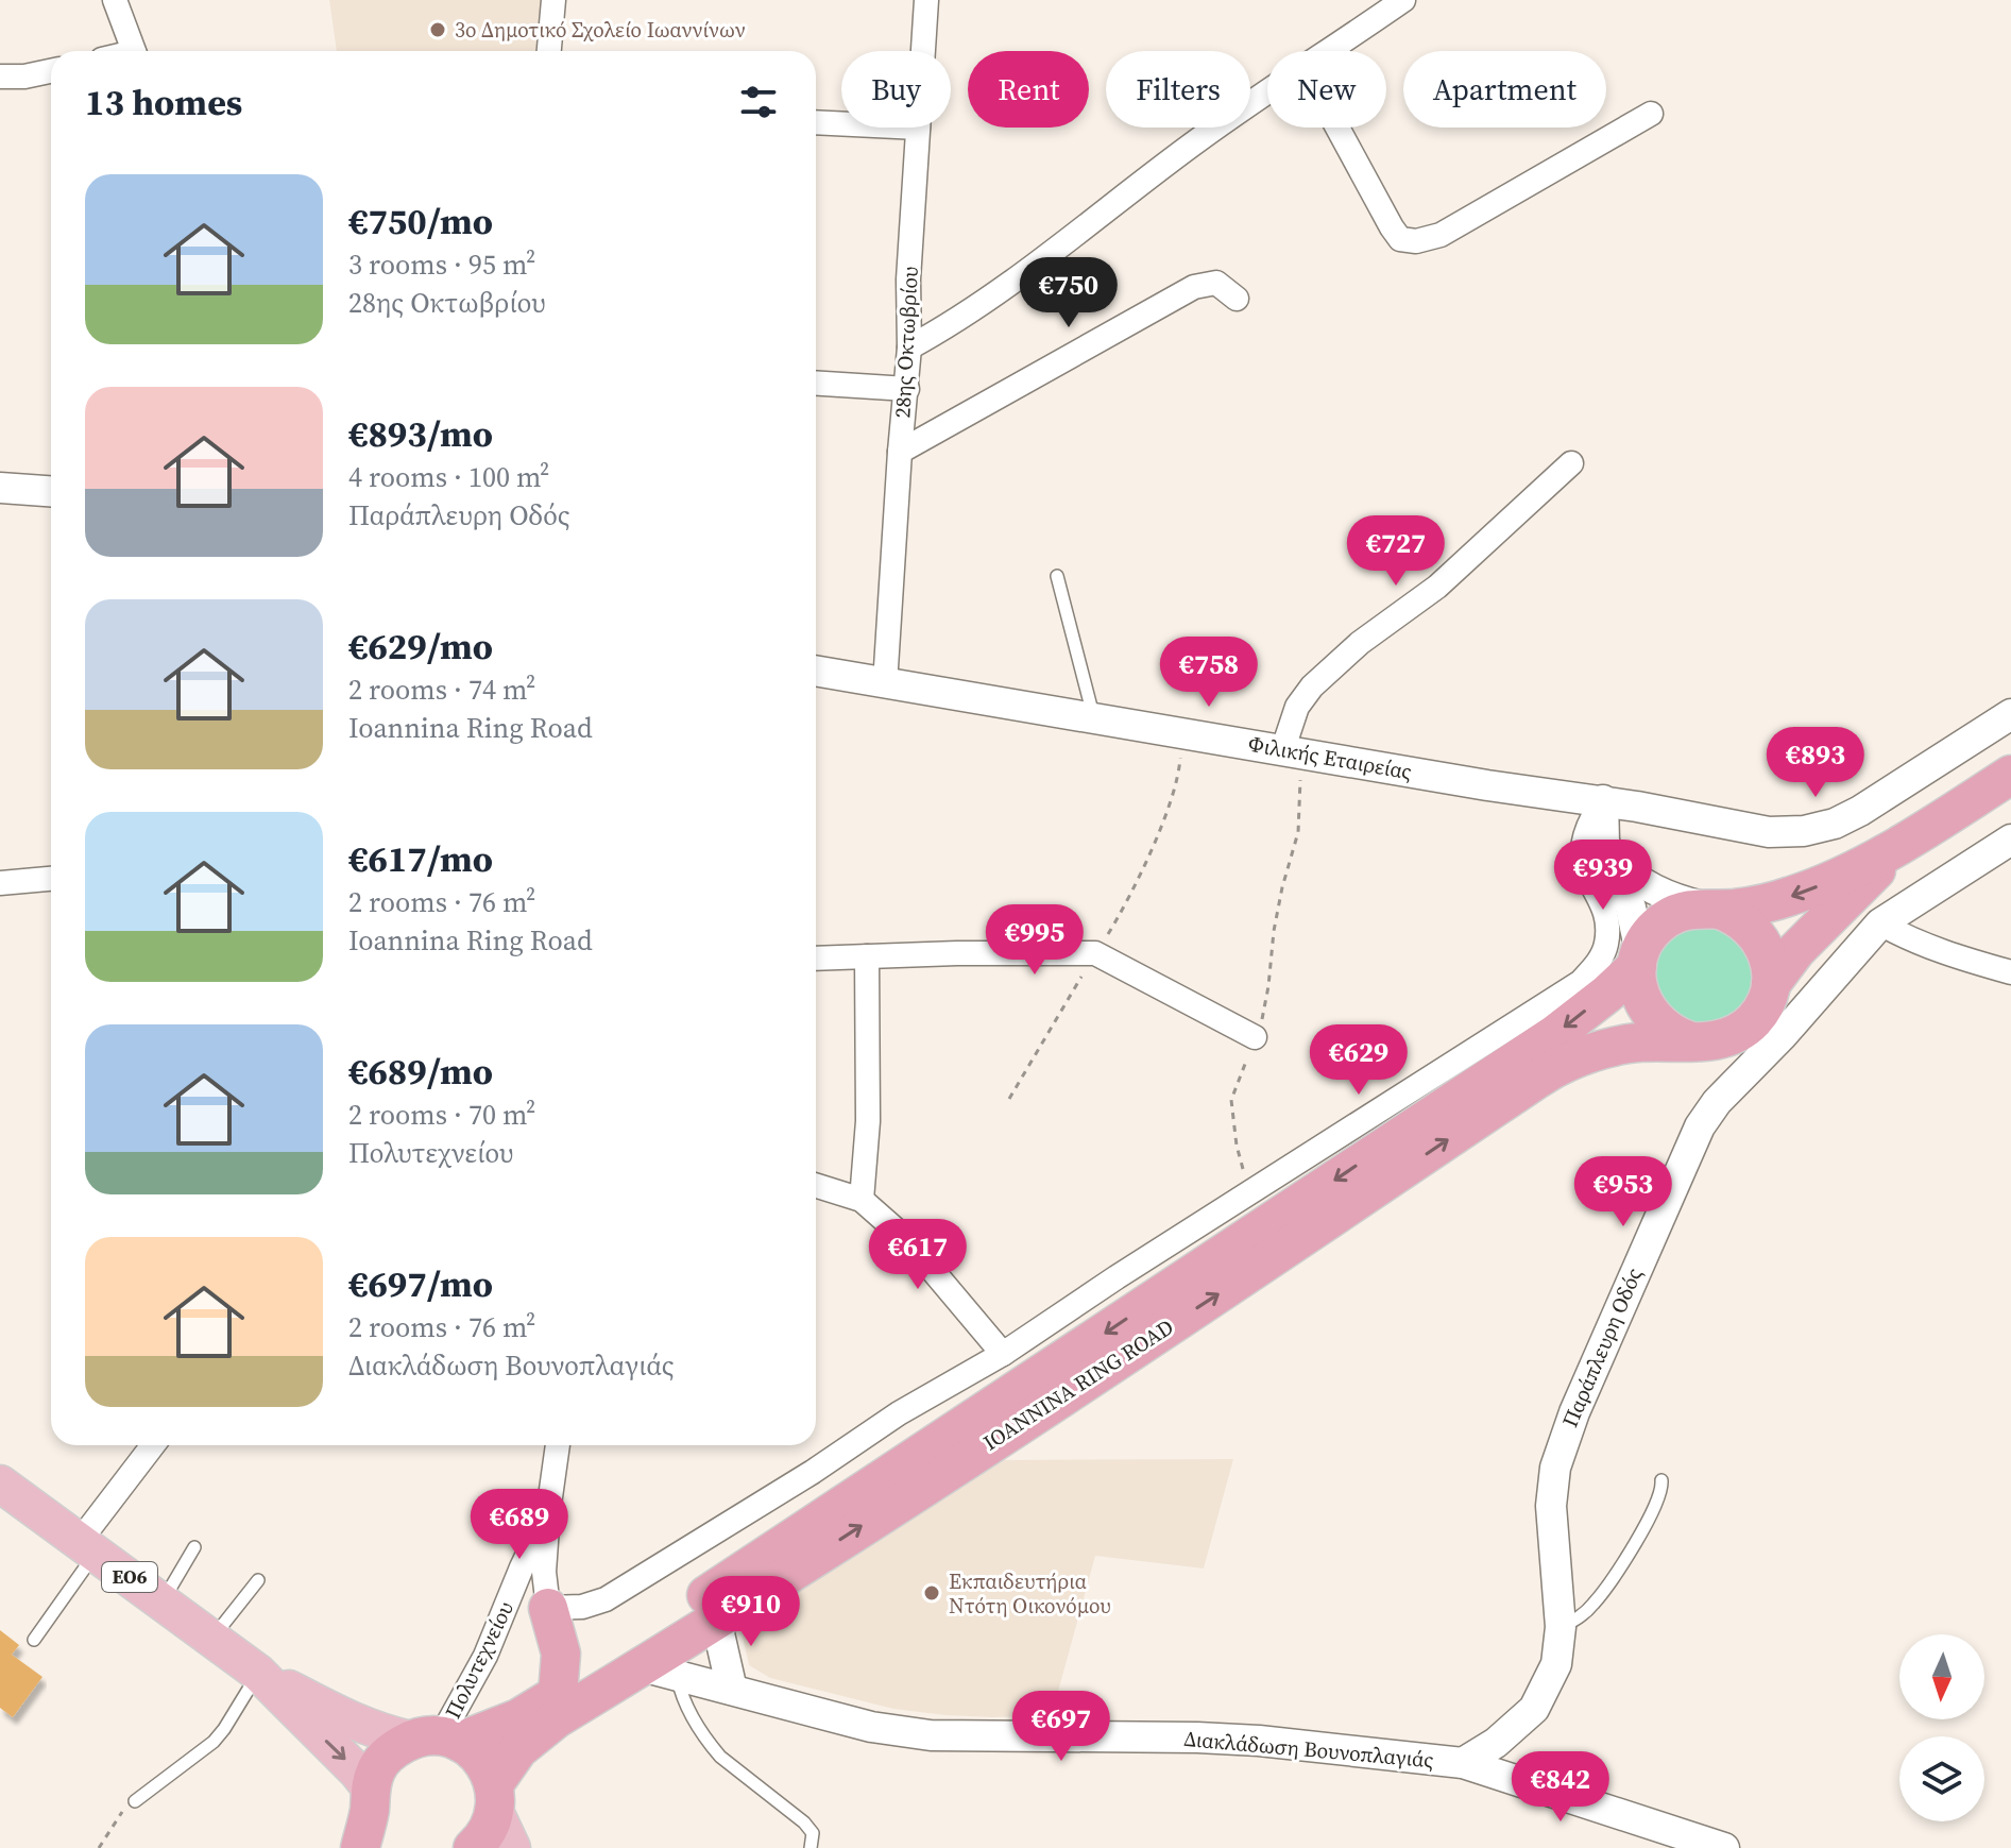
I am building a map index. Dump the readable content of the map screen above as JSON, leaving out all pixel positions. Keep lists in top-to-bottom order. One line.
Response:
{"streets":{"highway":["IOANNINA RING ROAD","ΕΟ6"],"street":["28ης Οκτωβρίου","Φιλικής Εταιρείας","Παράπλευρη Οδός","Πολυτεχνείου","Διακλάδωση Βουνοπλαγιάς"]},"crossings":[["28ης Οκτωβρίου","Φιλικής Εταιρείας"],["Παράπλευρη Οδός","IOANNINA RING ROAD"],["Παράπλευρη Οδός","Διακλάδωση Βουνοπλαγιάς"],["IOANNINA RING ROAD","ΕΟ6"],["IOANNINA RING ROAD","Πολυτεχνείου"],["IOANNINA RING ROAD","Διακλάδωση Βουνοπλαγιάς"],["ΕΟ6","Πολυτεχνείου"]],"places":["3ο Δημοτικό Σχολείο Ιωαννίνων","Εκπαιδευτήρια Ντότη Οικονόμου"],"north":"bottom","page":{"chip":["Buy","Rent","Filters","New","Apartment"],"heading":"13 homes","list":[{"name":"€750/mo","note":"3 rooms · 95 m² · 28ης Οκτωβρίου"},{"name":"€893/mo","note":"4 rooms · 100 m² · Παράπλευρη Οδός"},{"name":"€629/mo","note":"2 rooms · 74 m² · Ioannina Ring Road"},{"name":"€617/mo","note":"2 rooms · 76 m² · Ioannina Ring Road"},{"name":"€689/mo","note":"2 rooms · 70 m² · Πολυτεχνείου"},{"name":"€697/mo","note":"2 rooms · 76 m² · Διακλάδωση Βουνοπλαγιάς"}],"price":["€750","€727","€758","€893","€939","€995","€629","€953","€617","€689","€910","€697","€842"]}}
